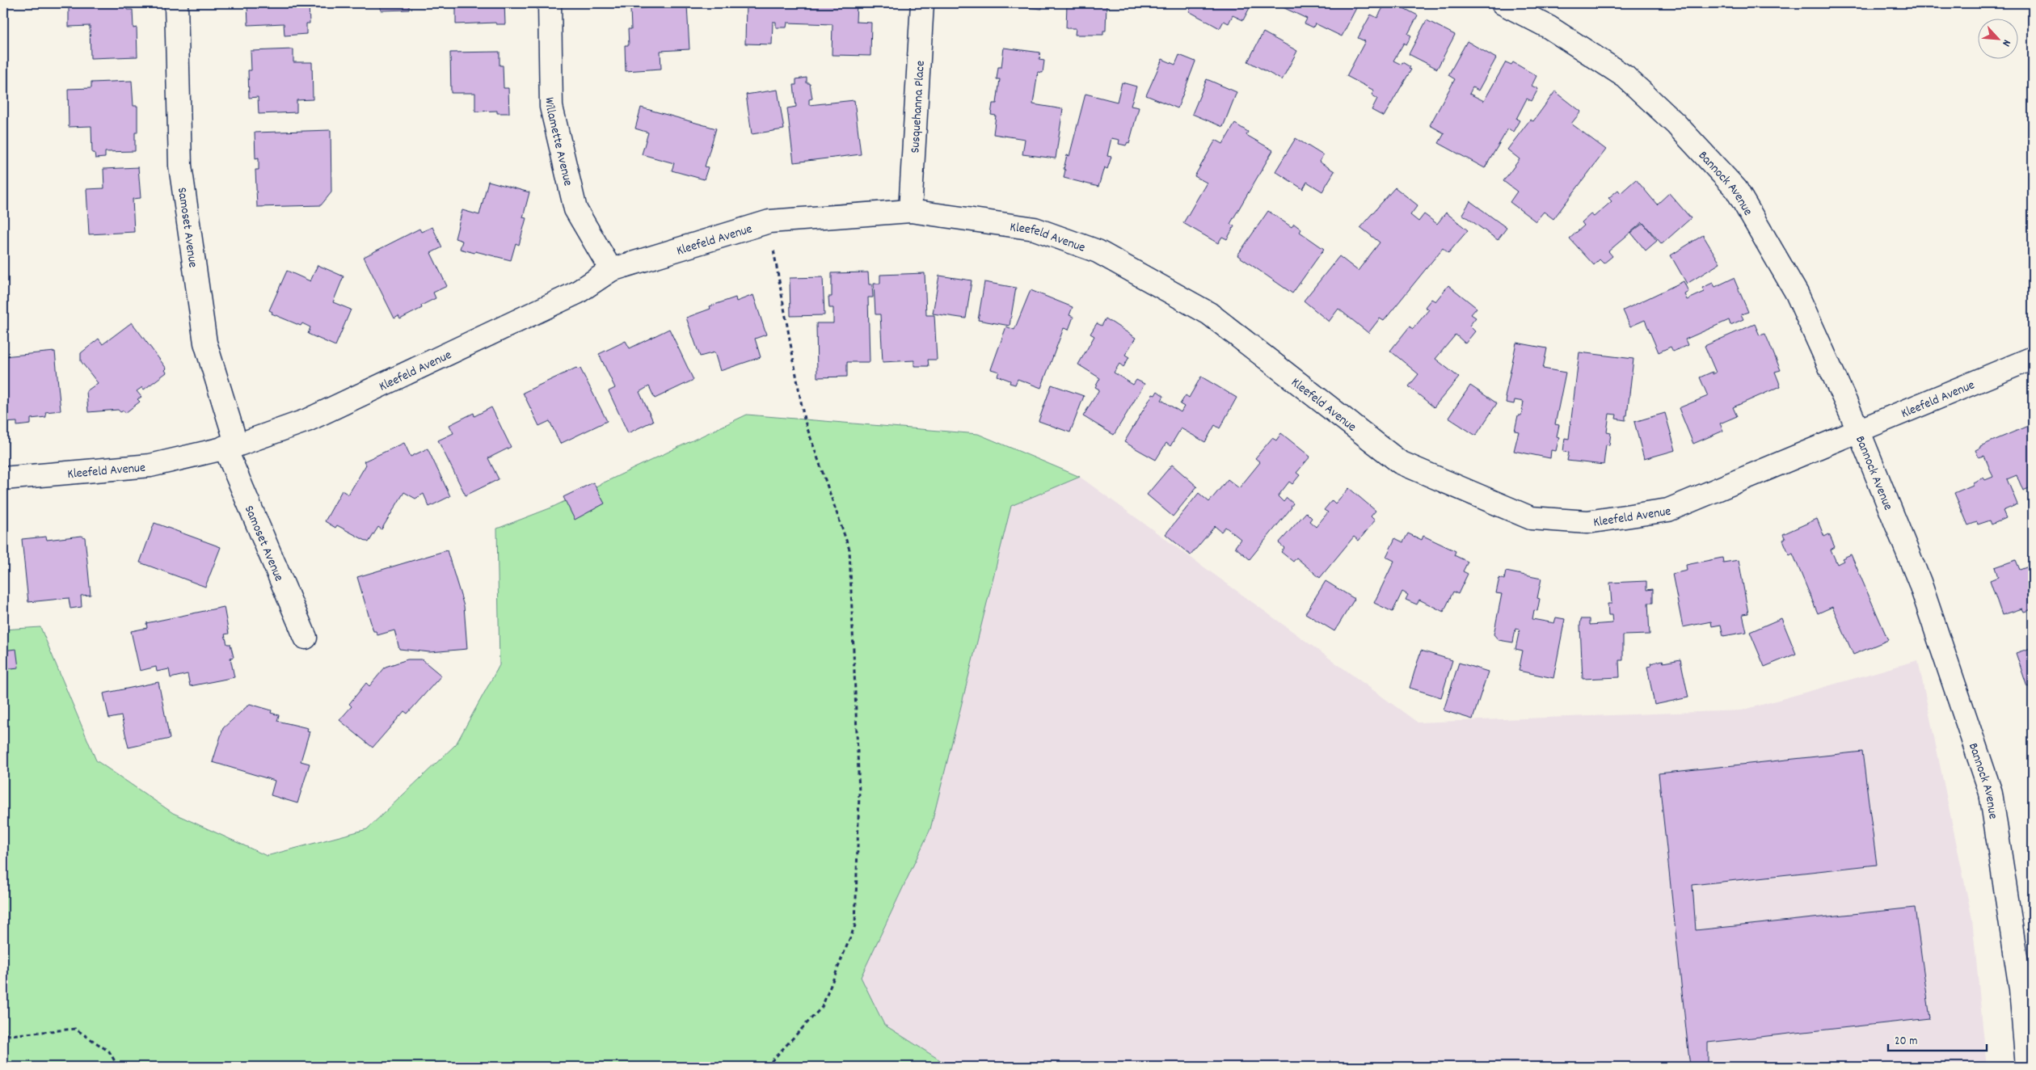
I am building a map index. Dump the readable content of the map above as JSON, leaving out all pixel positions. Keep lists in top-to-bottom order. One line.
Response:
{"streets":{"street":["Susquehanna Place","Willamette Avenue","Bannock Avenue","Samoset Avenue","Kleefeld Avenue"]},"crossings":[["Susquehanna Place","Kleefeld Avenue"],["Willamette Avenue","Kleefeld Avenue"],["Bannock Avenue","Kleefeld Avenue"],["Samoset Avenue","Kleefeld Avenue"]],"scale_bar":"20 m","north":"bottom right"}
